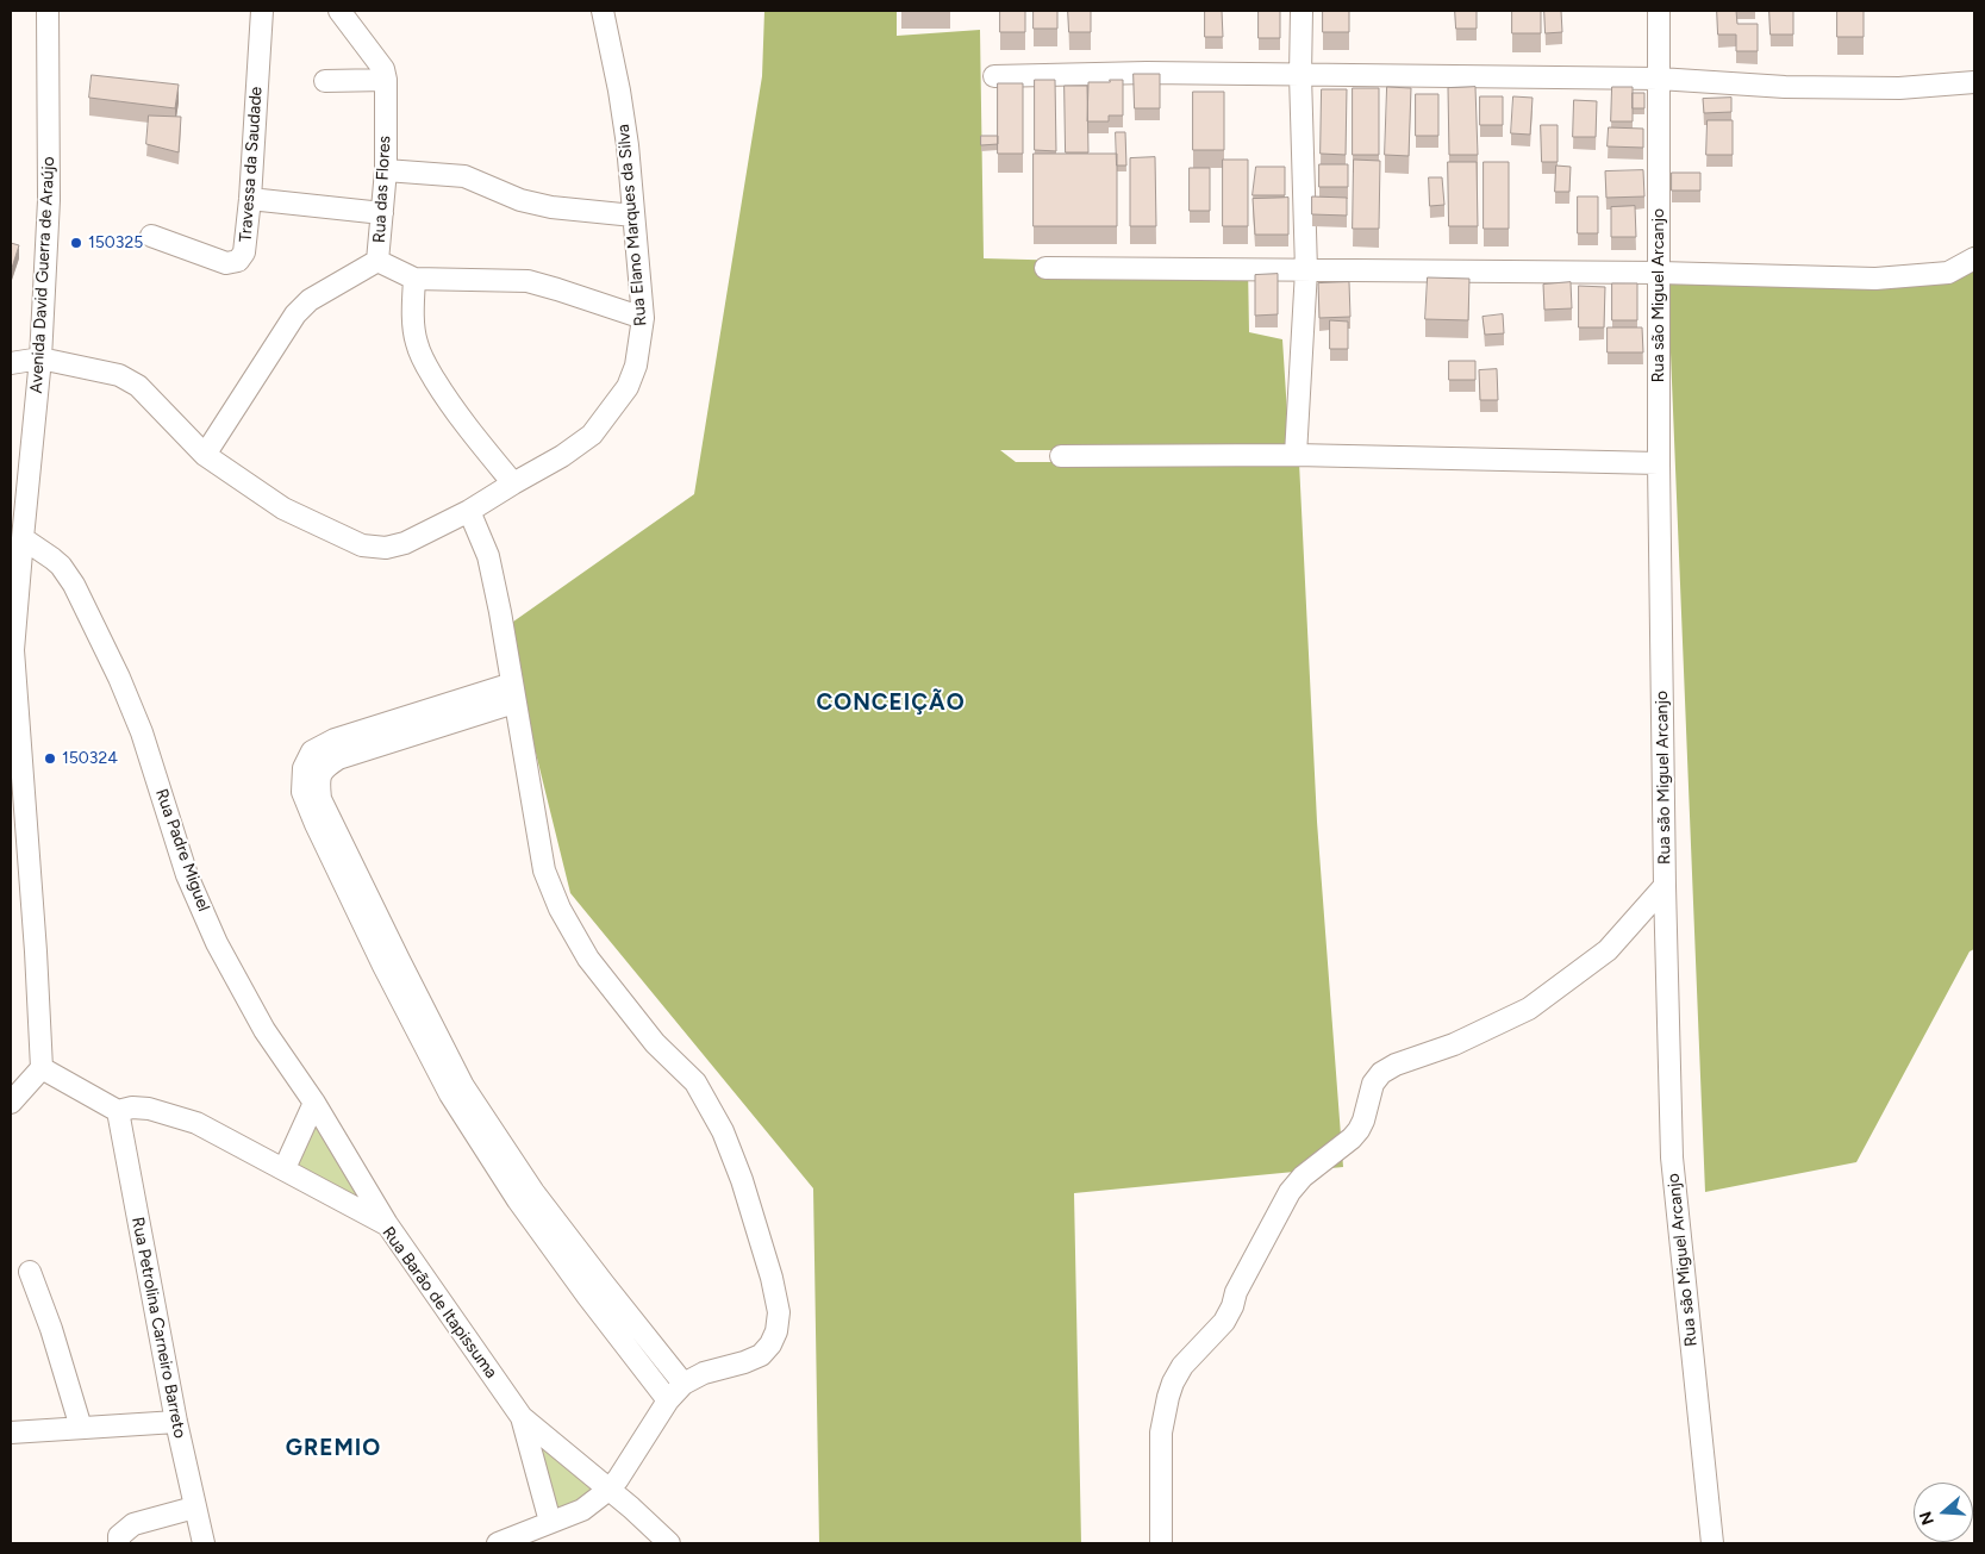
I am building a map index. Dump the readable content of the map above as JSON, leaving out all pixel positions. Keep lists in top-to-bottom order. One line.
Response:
{"streets":{"street":["Travessa da Saudade","Rua das Flores","Rua Elano Marques da Silva","Avenida David Guerra de Araújo","Rua são Miguel Arcanjo","Rua Padre Miguel","Rua Barão de Itapissuma","Rua Petrolina Carneiro Barreto"]},"crossings":[["Rua das Flores","Rua Elano Marques da Silva"],["Rua Elano Marques da Silva","Avenida David Guerra de Araújo"],["Avenida David Guerra de Araújo","Rua Padre Miguel"],["Rua Padre Miguel","Rua Barão de Itapissuma"],["Rua Barão de Itapissuma","Rua Petrolina Carneiro Barreto"]],"districts":["CONCEIÇÃO","GREMIO"],"places":["150325","150324"],"north":"left"}
